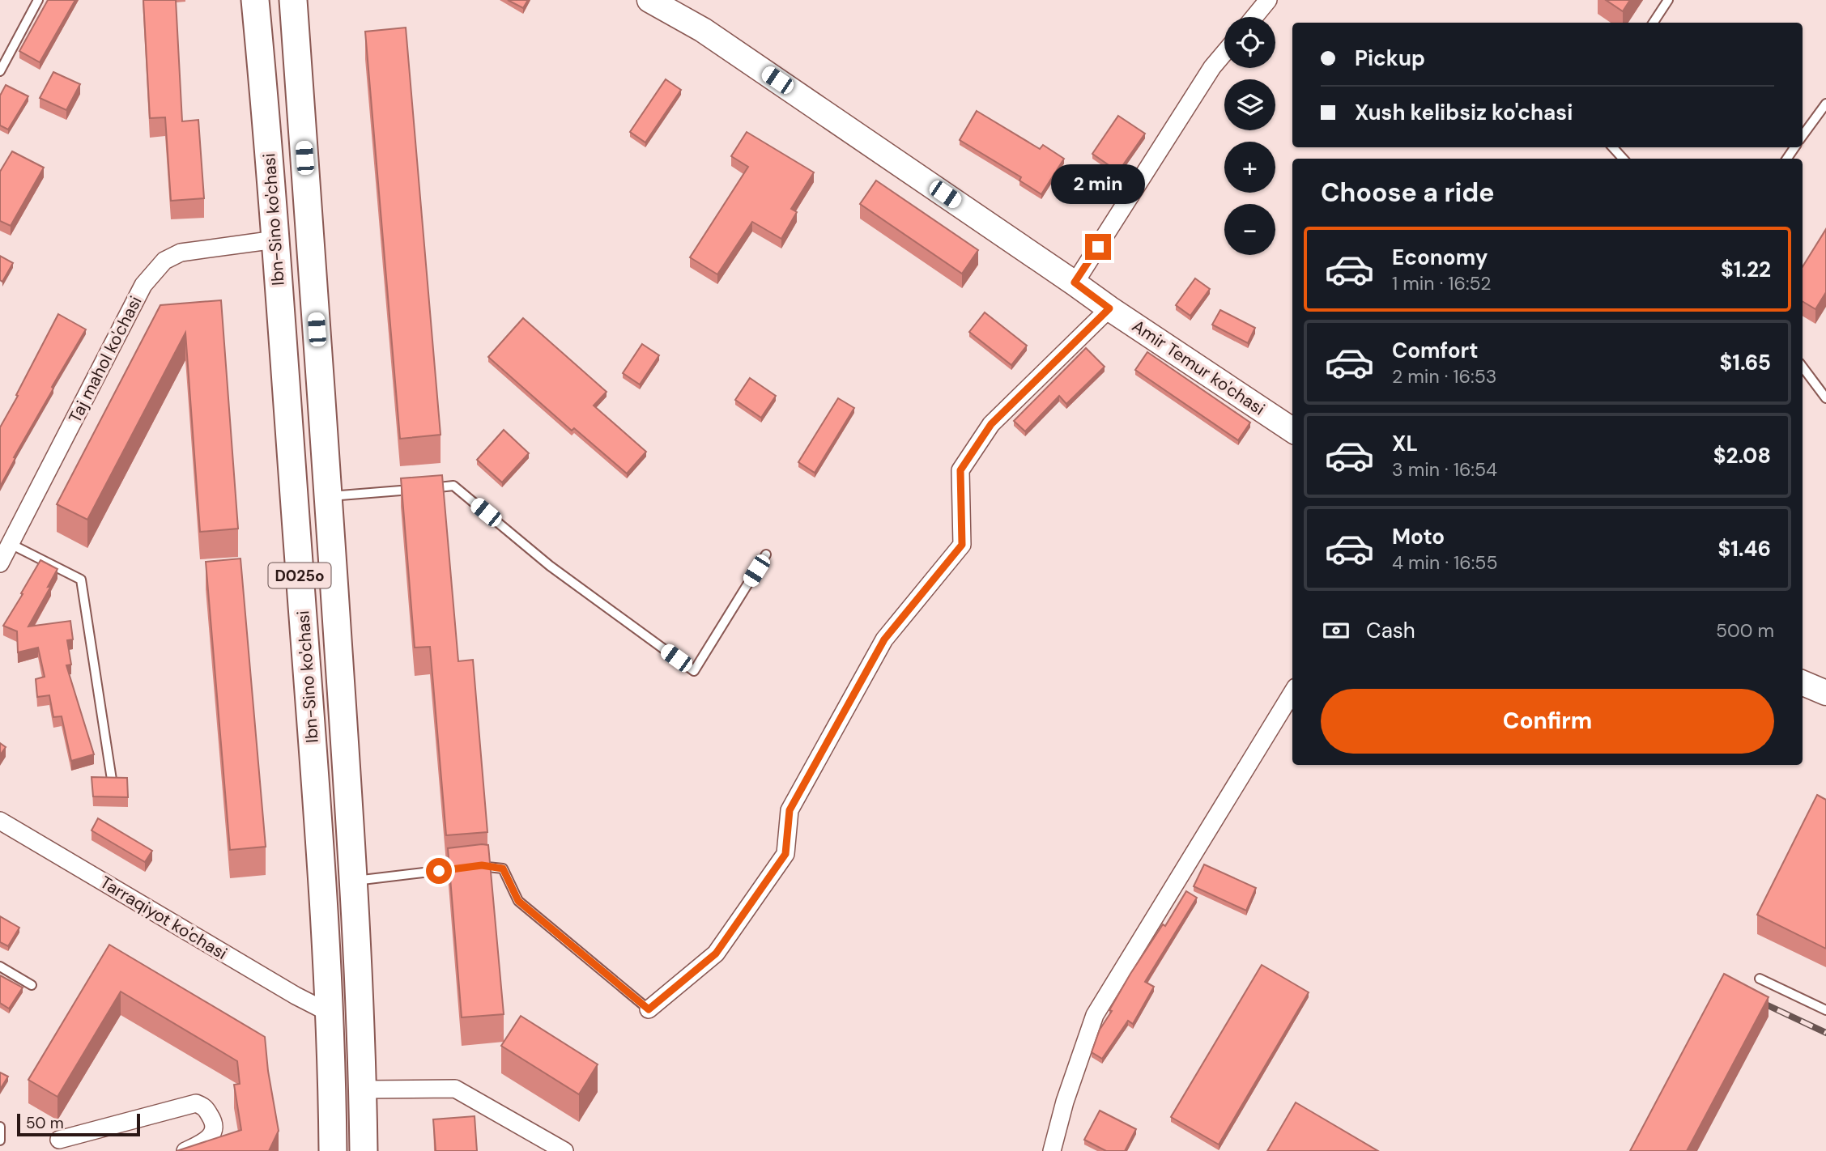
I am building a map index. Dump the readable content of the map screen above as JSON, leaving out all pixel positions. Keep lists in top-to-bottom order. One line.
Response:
{"streets":{"main road":["Ibn-Sino ko'chasi","Amir Temur ko'chasi","D025o"],"street":["Taj mahol ko'chasi","Tarraqiyot ko'chasi"]},"crossings":[["Ibn-Sino ko'chasi","Taj mahol ko'chasi"],["Ibn-Sino ko'chasi","Tarraqiyot ko'chasi"]],"scale_bar":"50 m","page":{"map_buttons":["+","−"],"banner":["Pickup","Xush kelibsiz ko'chasi"],"heading":"Choose a ride","bubble":"2 min","list":[{"name":"Economy","note":"1 min · 16:52","value":"$1.22"},{"name":"Comfort","note":"2 min · 16:53","value":"$1.65"},{"name":"XL","note":"3 min · 16:54","value":"$2.08"},{"name":"Moto","note":"4 min · 16:55","value":"$1.46"}],"pay":["Cash","500 m"],"buttons":"Confirm","scale":"50 m"}}
